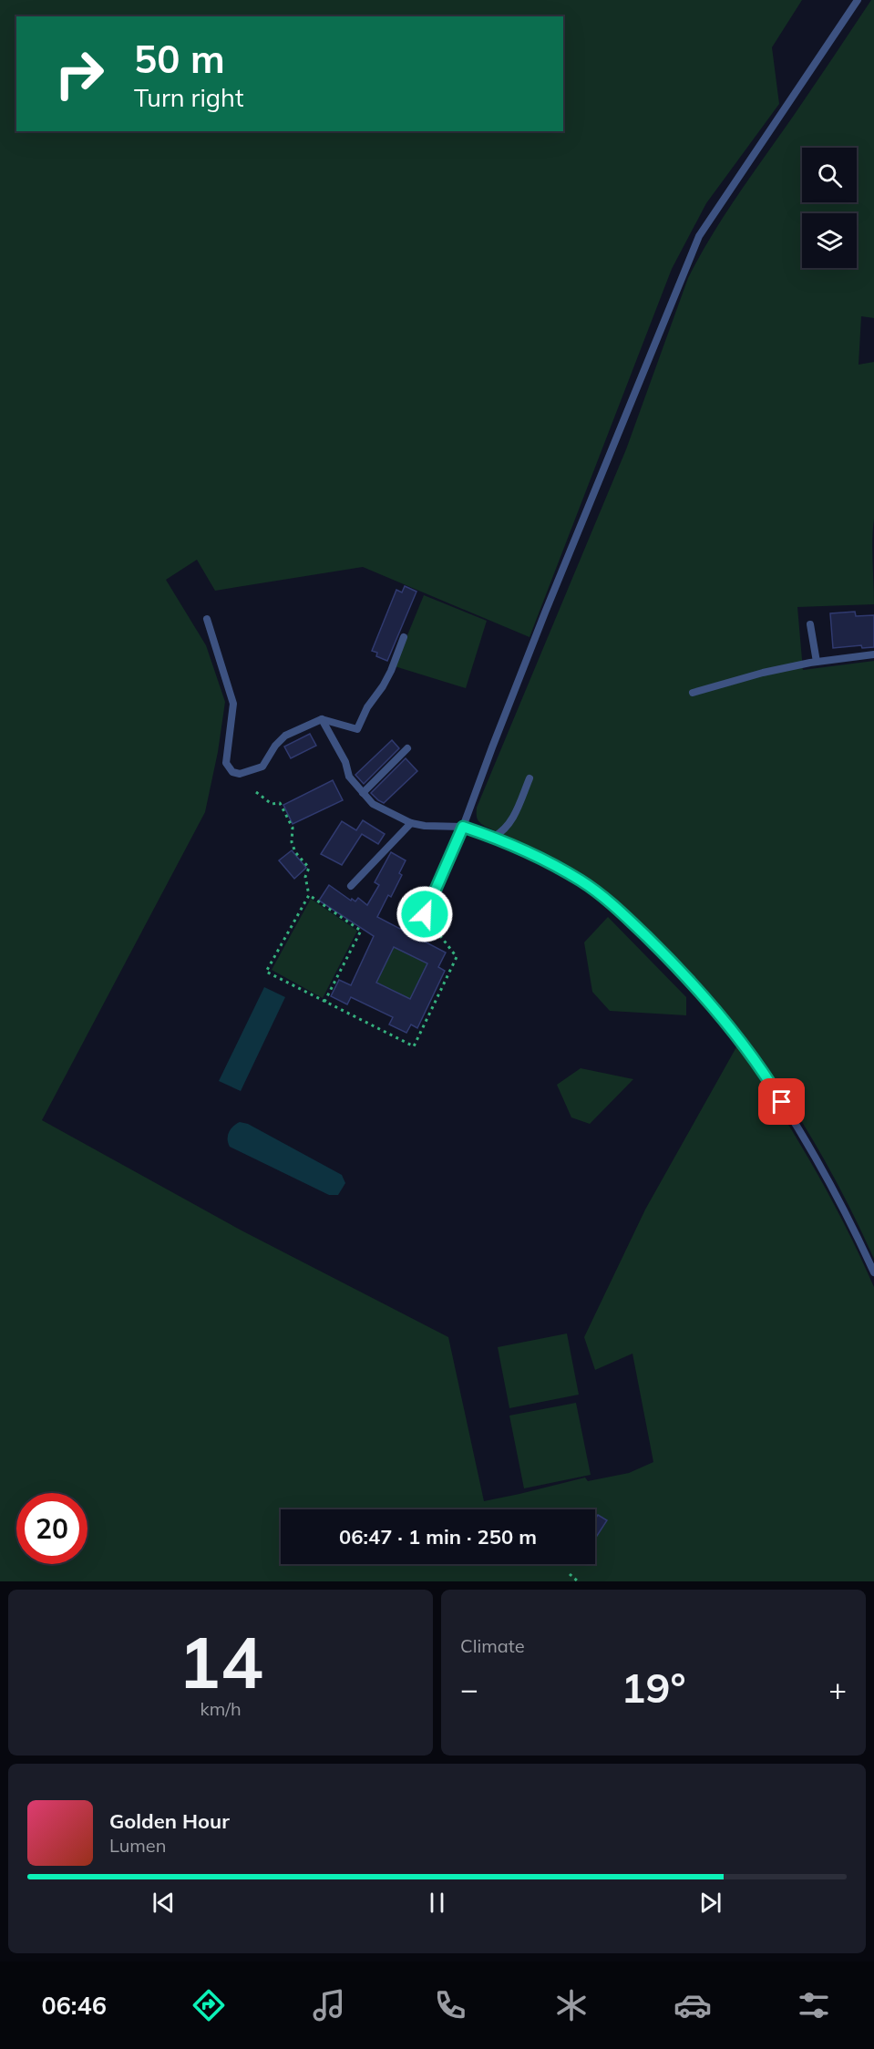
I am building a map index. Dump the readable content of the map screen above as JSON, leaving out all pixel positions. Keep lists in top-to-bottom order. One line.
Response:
{"page":{"turn":["50 m","Turn right"],"limit":"20","trip":"06:47 · 1 min · 250 m","tile":[["14","km/h"],"Climate"],"heat":["−","19°","+"],"song":["Golden Hour","Lumen"],"tabs":"06:46"}}
